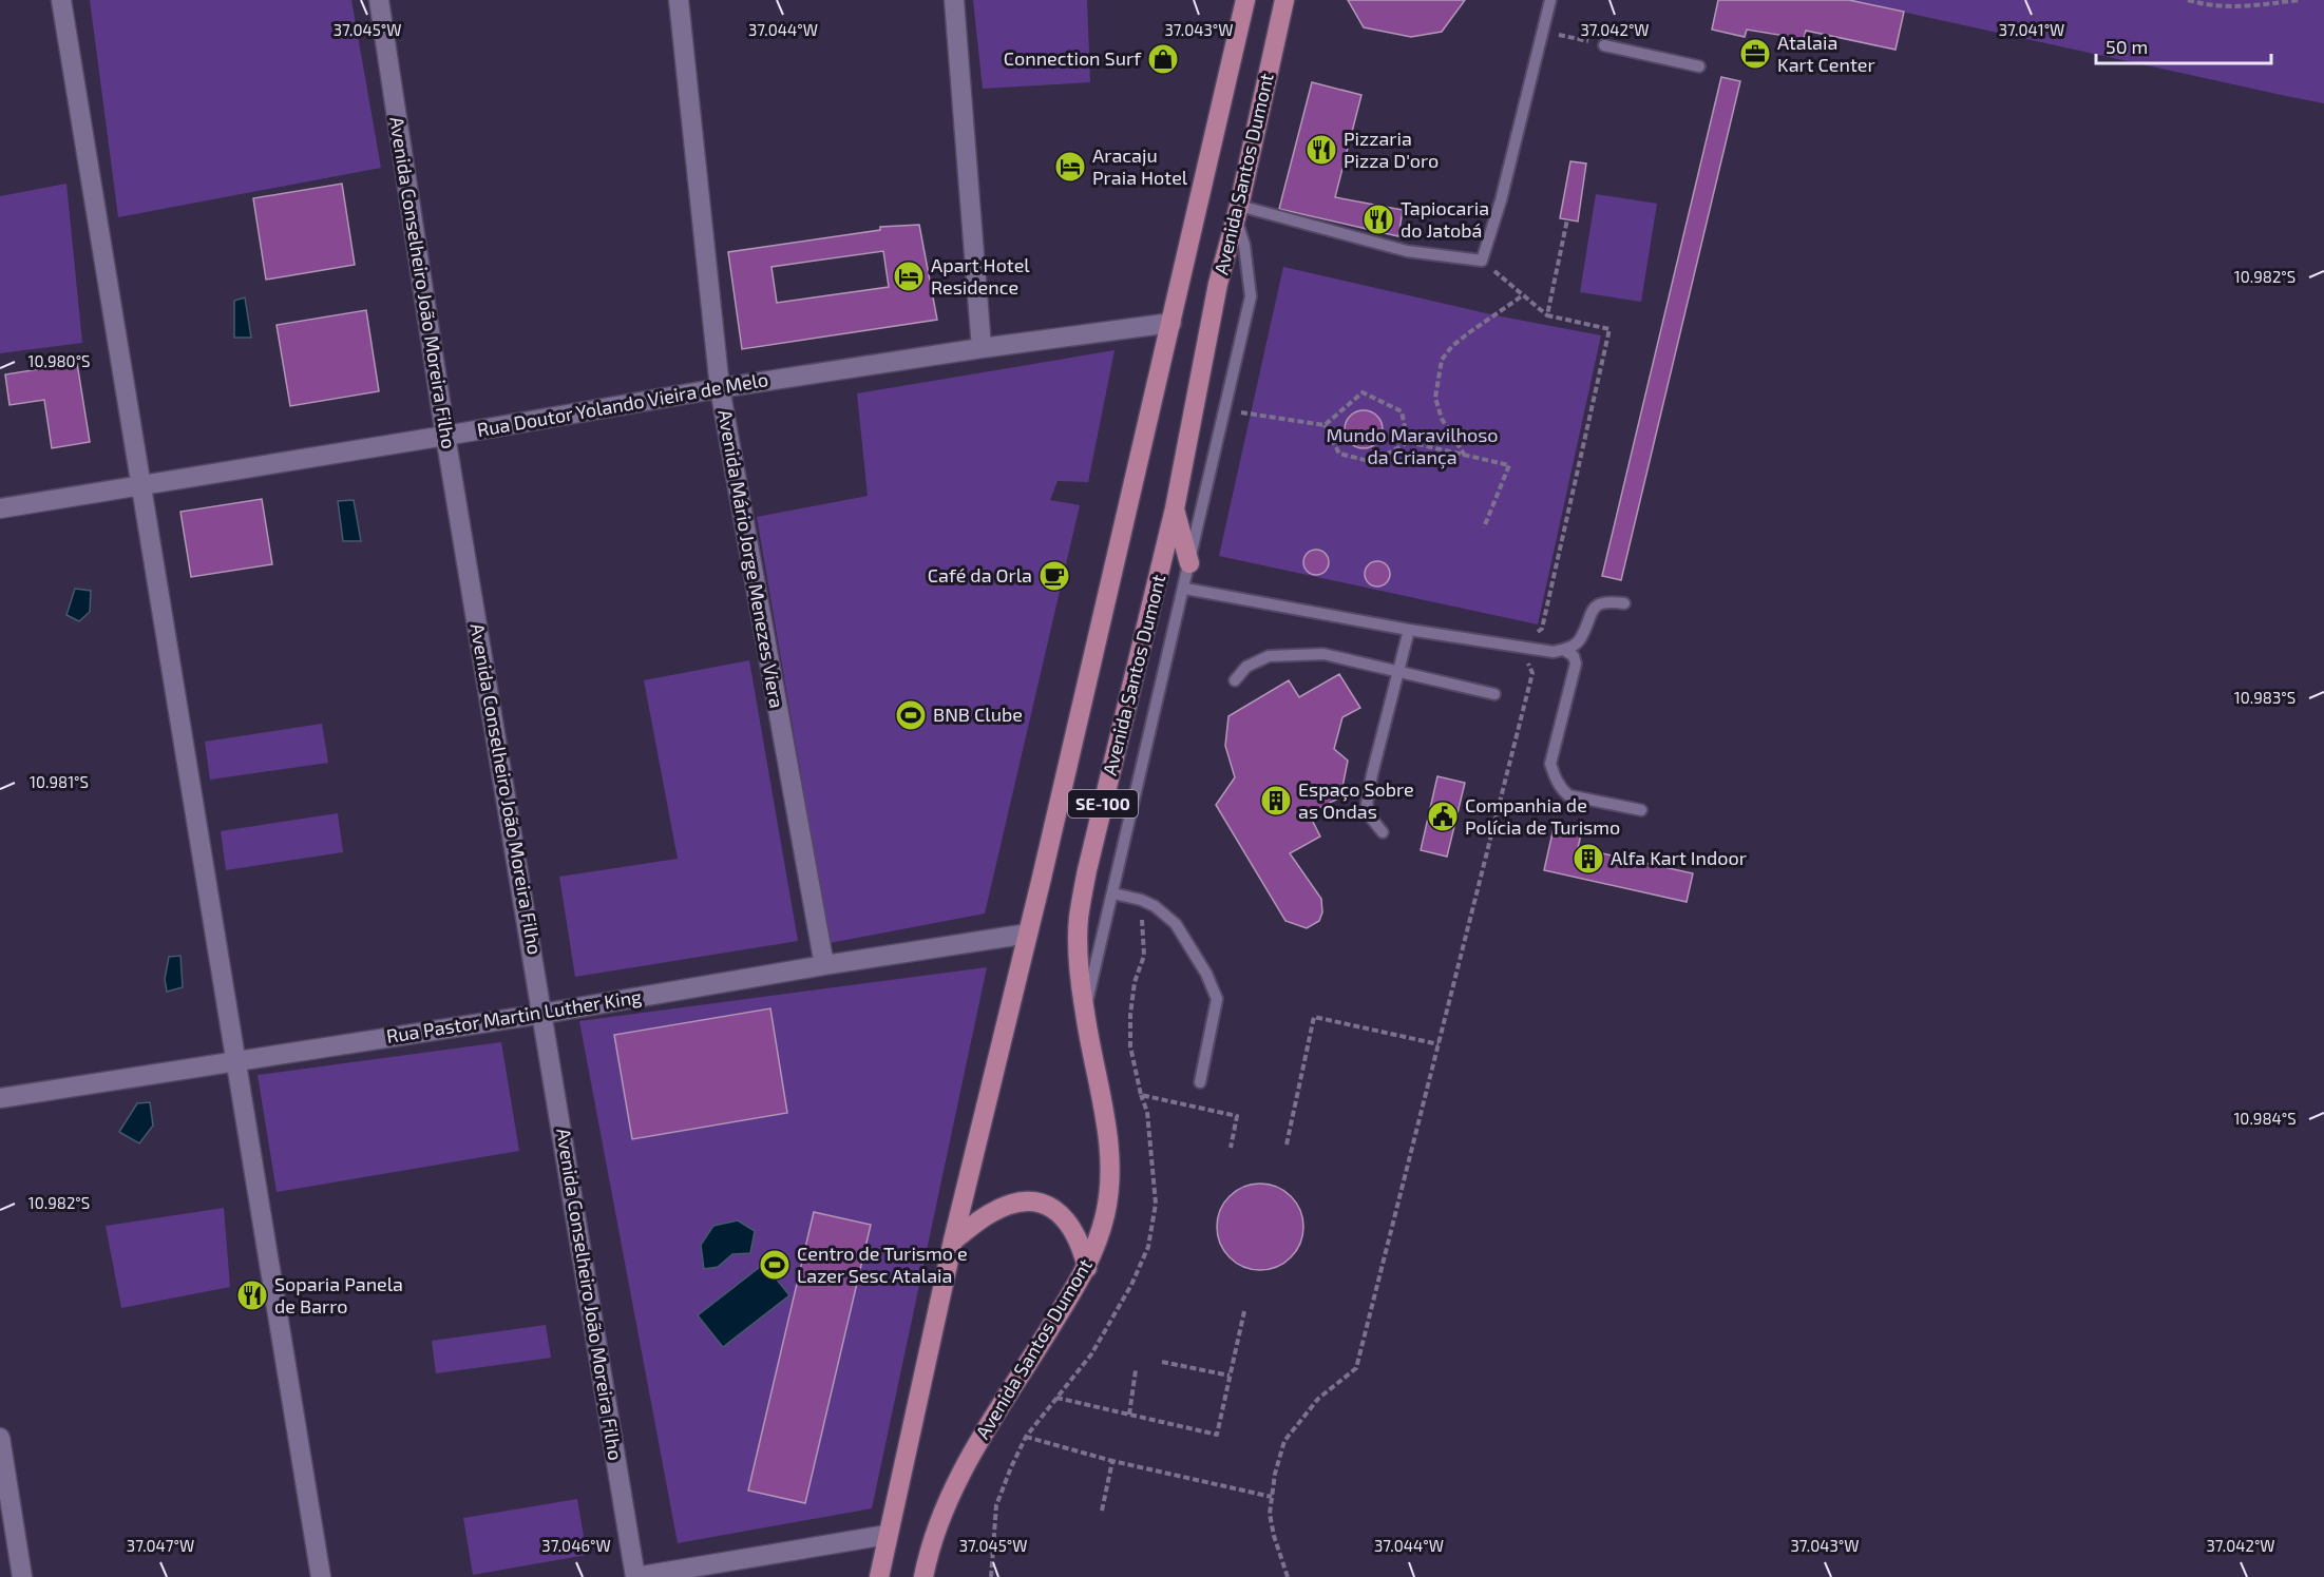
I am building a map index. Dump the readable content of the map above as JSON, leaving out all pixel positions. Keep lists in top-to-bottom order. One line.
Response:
{"streets":{"main road":["Avenida Santos Dumont","SE-100"],"street":["Avenida Conselheiro João Moreira Filho","Rua Doutor Yolando Vieira de Melo","Avenida Mário Jorge Menezes Viera","Rua Pastor Martin Luther King"]},"crossings":[["Avenida Santos Dumont","Rua Doutor Yolando Vieira de Melo"],["Avenida Santos Dumont","Rua Pastor Martin Luther King"],["Avenida Conselheiro João Moreira Filho","Rua Doutor Yolando Vieira de Melo"],["Avenida Conselheiro João Moreira Filho","Rua Pastor Martin Luther King"],["Rua Doutor Yolando Vieira de Melo","Avenida Mário Jorge Menezes Viera"],["Avenida Mário Jorge Menezes Viera","Rua Pastor Martin Luther King"]],"parks":["Mundo Maravilhoso da Criança"],"places":{"office":["Atalaia Kart Center"],"shop":["Connection Surf"],"restaurant":["Pizzaria Pizza D'oro","Tapiocaria do Jatobá","Soparia Panela de Barro"],"hotel":["Aracaju Praia Hotel","Apart Hotel Residence"],"cafe":["Café da Orla"],"sports":["BNB Clube","Centro de Turismo e Lazer Sesc Atalaia"],"building":["Espaço Sobre as Ondas","Alfa Kart Indoor"],"public building":["Companhia de Polícia de Turismo"]},"scale_bar":"50 m","coordinates":["37.045°W","37.044°W","37.043°W","37.042°W","37.041°W","10.982°S","10.980°S","10.983°S","10.981°S","10.984°S","37.047°W","37.046°W"]}
